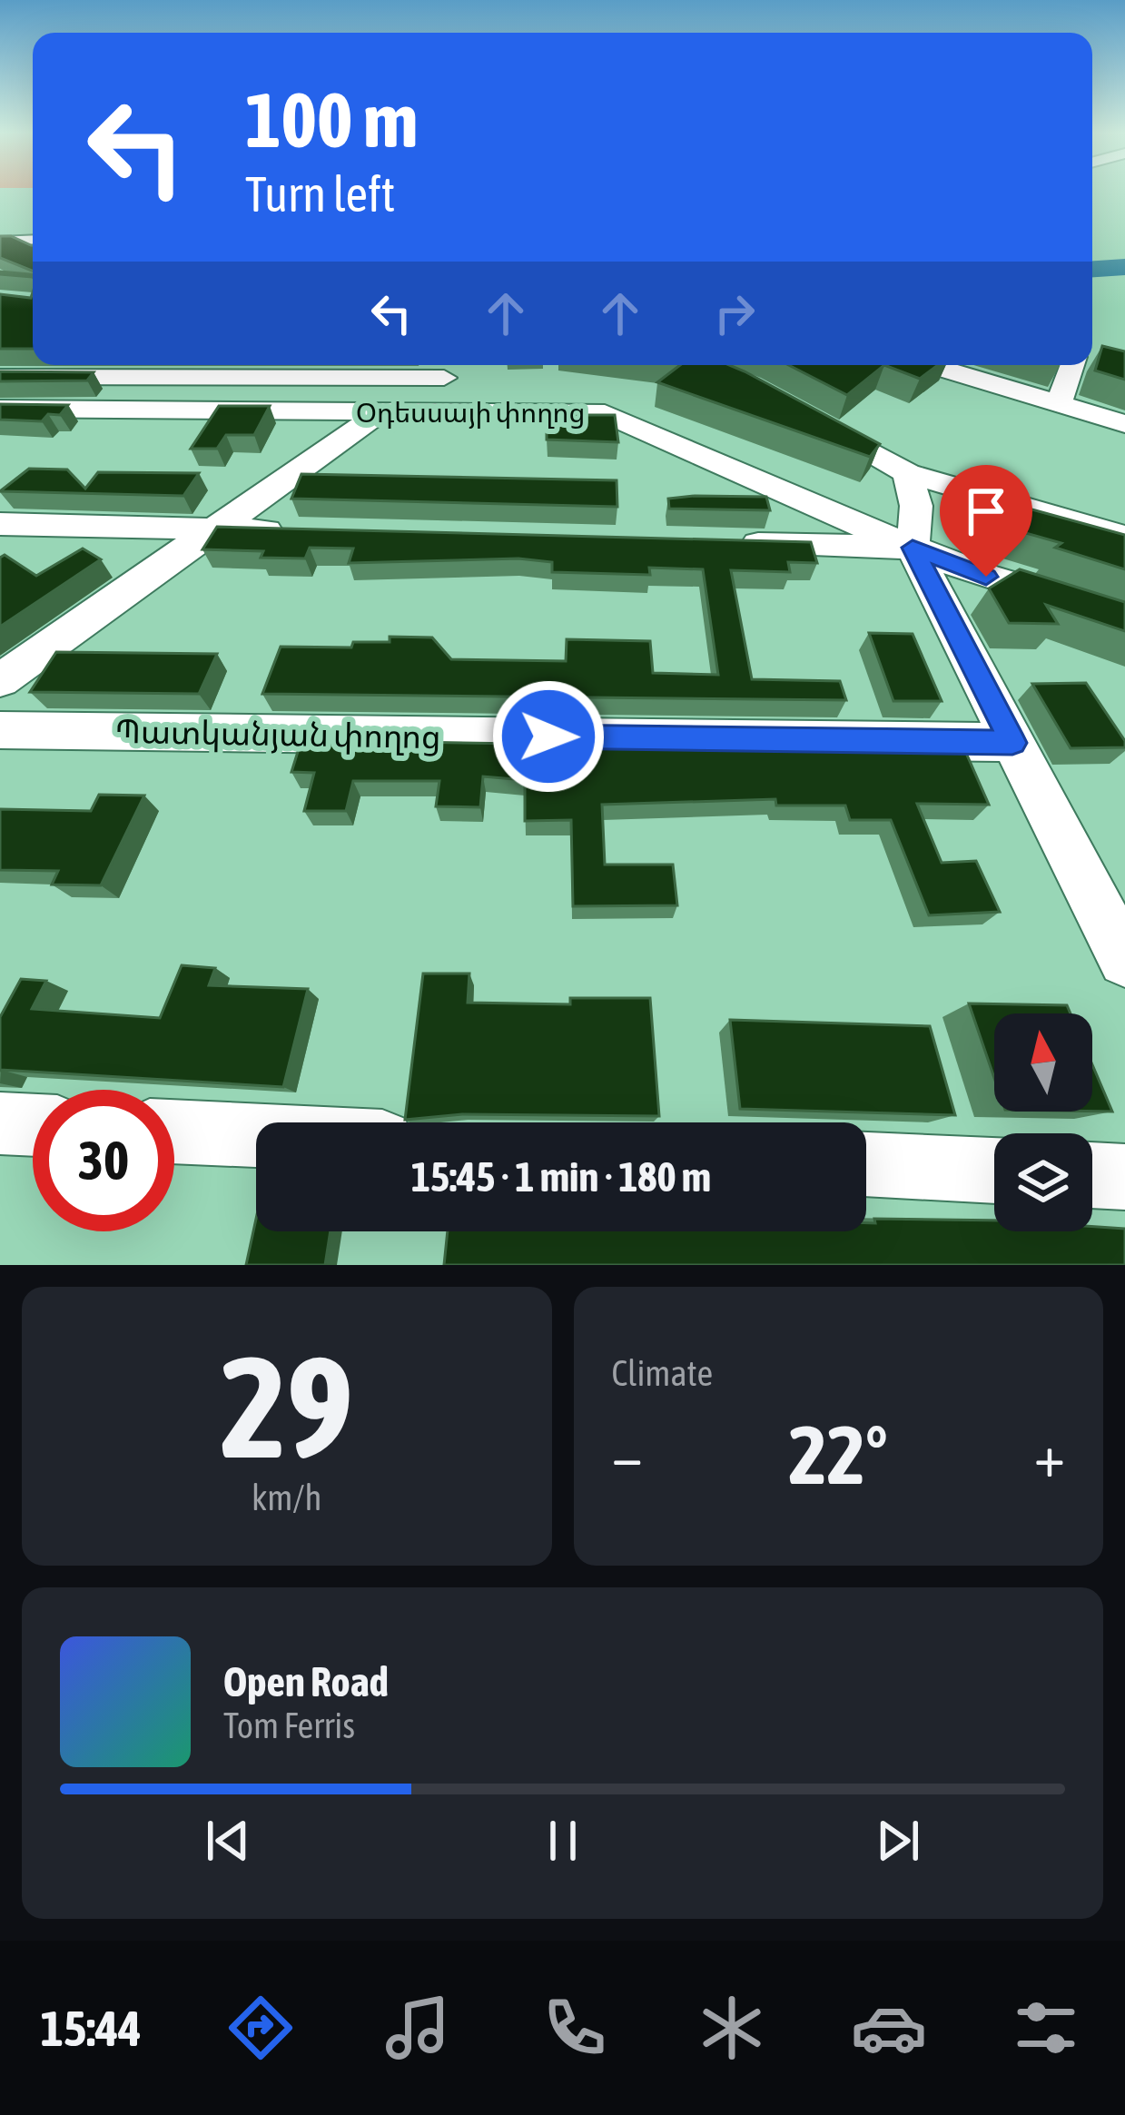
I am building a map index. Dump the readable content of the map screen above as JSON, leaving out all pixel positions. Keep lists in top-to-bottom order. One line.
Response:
{"streets":{"street":["Օդեսսայի փողոց","Պատկանյան փողոց"]},"north":"top","page":{"turn":["100 m","Turn left"],"limit":"30","trip":"15:45 · 1 min · 180 m","tile":[["29","km/h"],"Climate"],"heat":["−","22°","+"],"song":["Open Road","Tom Ferris"],"tabs":"15:44"}}
